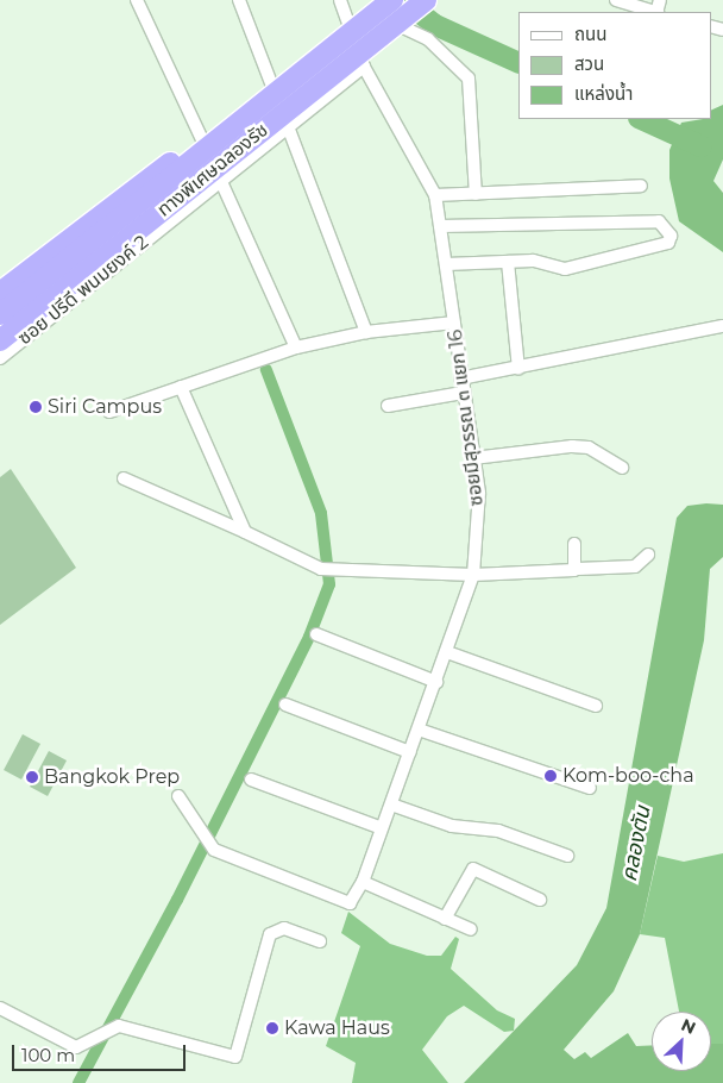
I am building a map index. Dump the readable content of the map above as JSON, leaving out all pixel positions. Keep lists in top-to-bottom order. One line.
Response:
{"streets":{"highway":["ทางพิเศษฉลองรัช"],"street":["ซอย ปรีดี พนมยงค์ 2","ซอยมีสุวรรณ ๓ แยก 16"]},"crossings":[["ซอย ปรีดี พนมยงค์ 2","ซอยมีสุวรรณ ๓ แยก 16"]],"water":["คลองตัน"],"places":["Siri Campus","Kom-boo-cha","Bangkok Prep","Kawa Haus"],"legend":["ถนน","สวน","แหล่งน้ำ"],"scale_bar":"100 m","north":"top right"}
